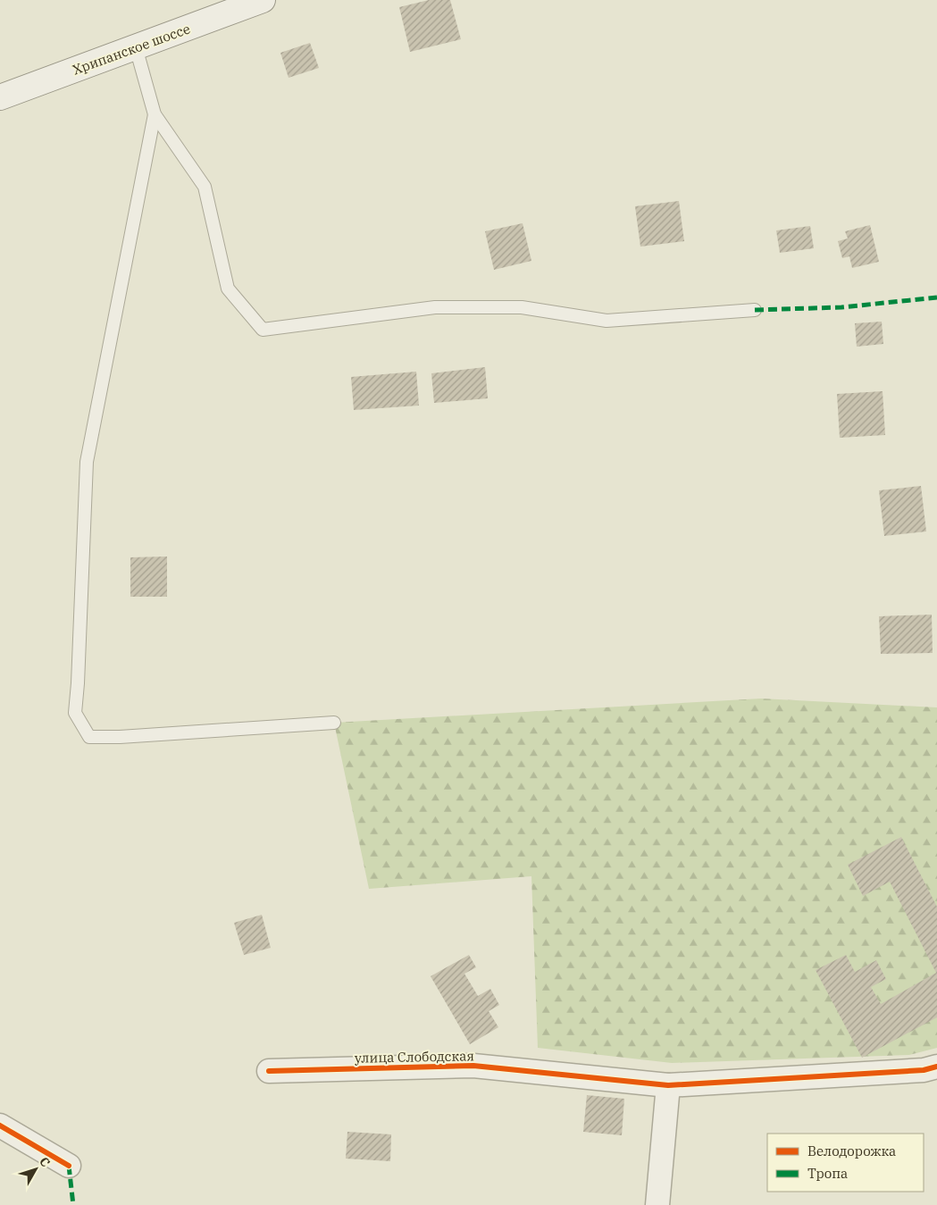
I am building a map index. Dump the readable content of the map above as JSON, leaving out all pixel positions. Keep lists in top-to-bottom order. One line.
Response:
{"streets":{"main road":["Хрипанское шоссе"],"street":["улица Слободская"]},"legend":["Велодорожка","Тропа"],"north":"top right"}
